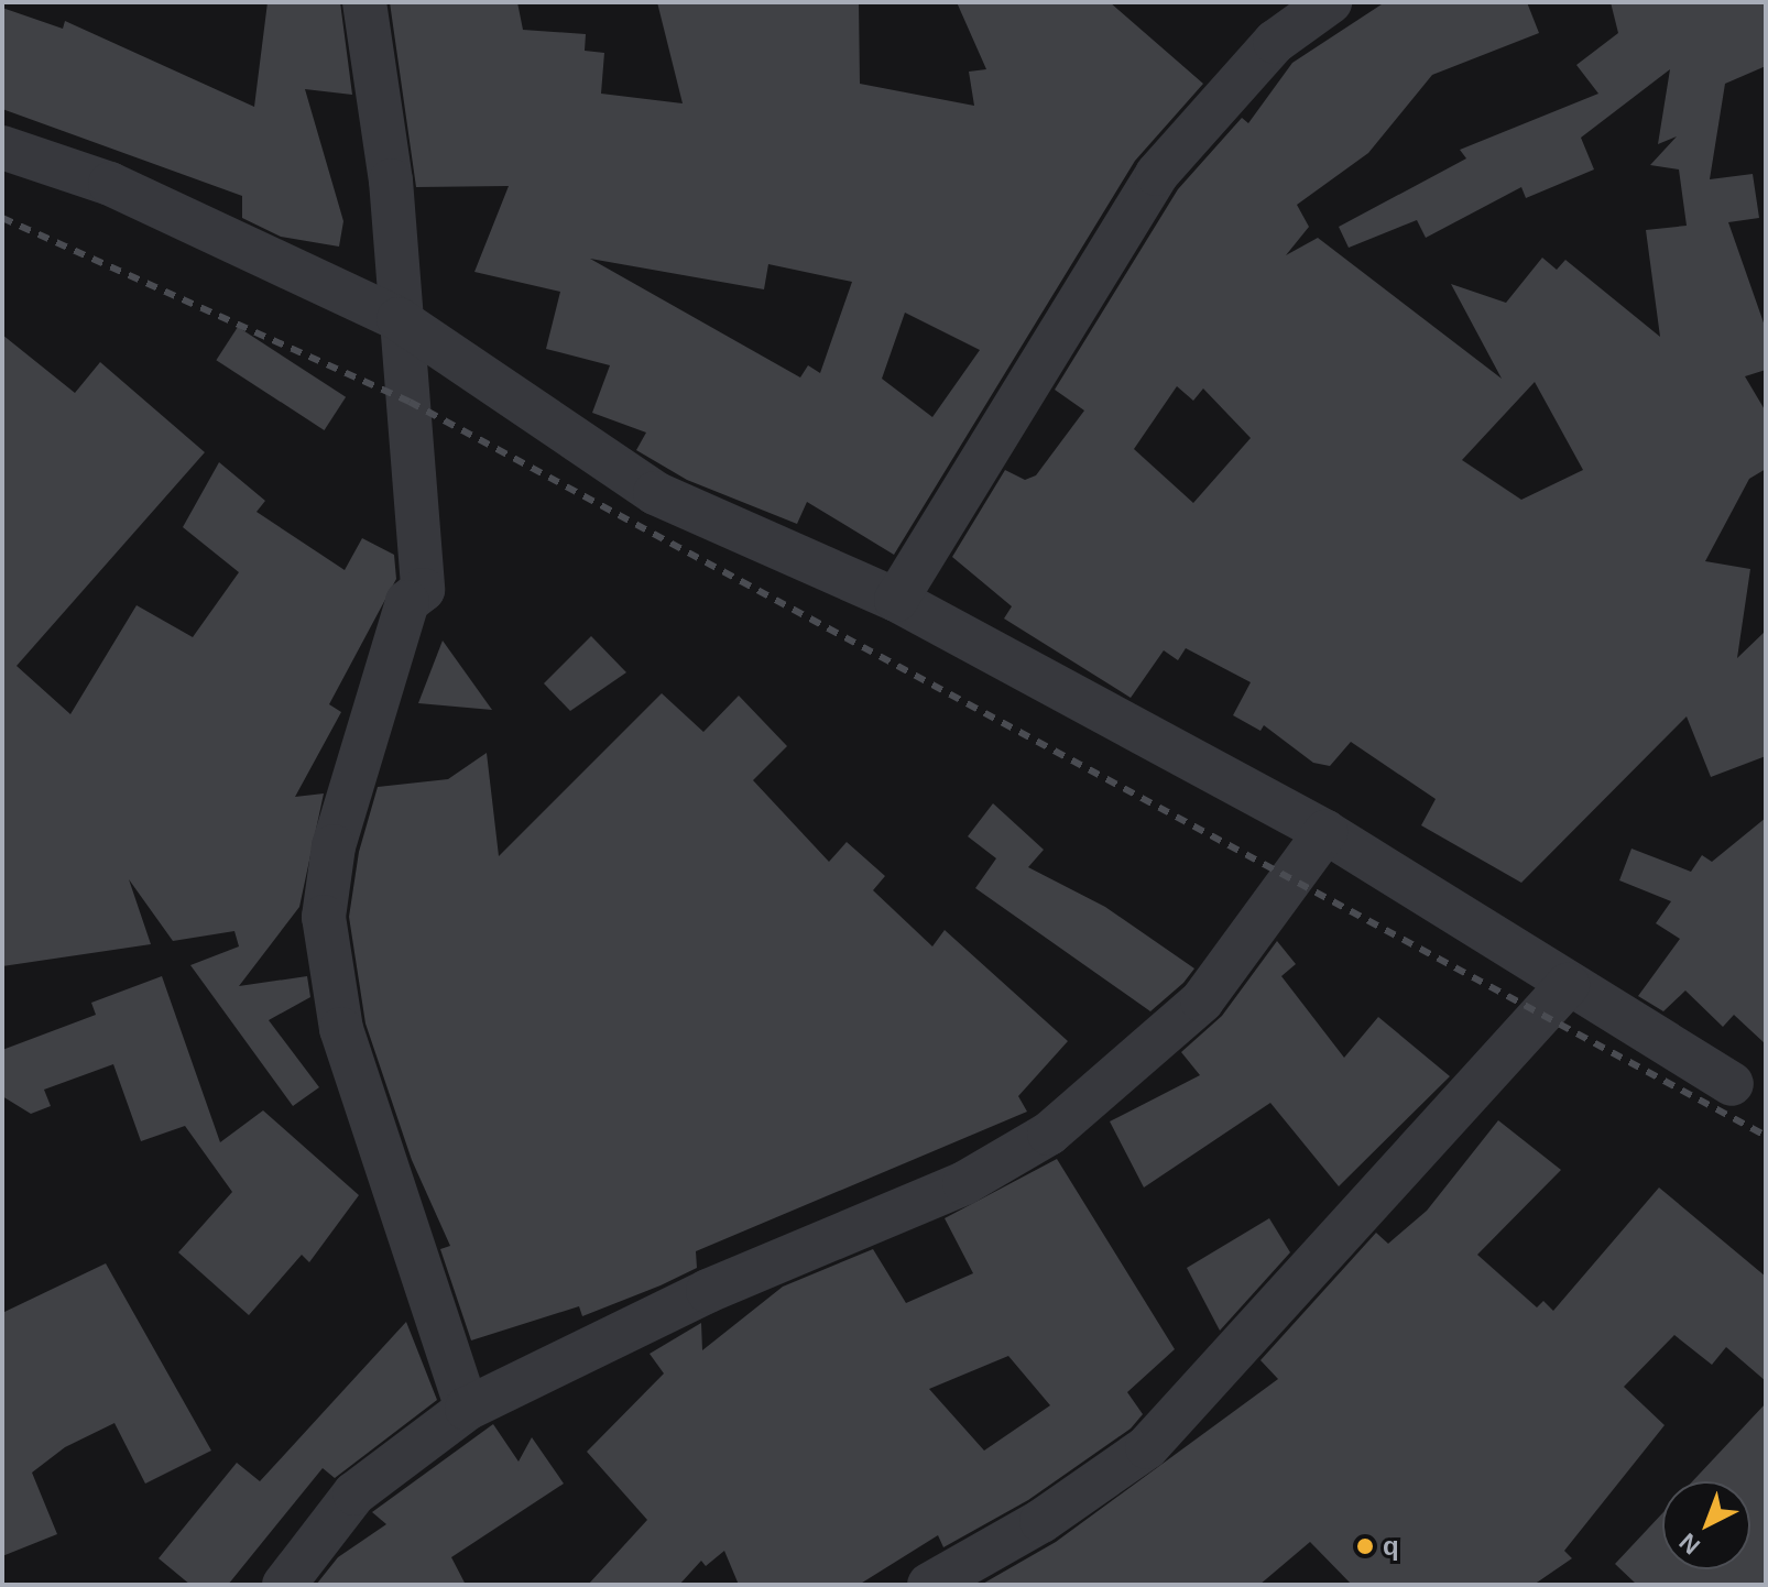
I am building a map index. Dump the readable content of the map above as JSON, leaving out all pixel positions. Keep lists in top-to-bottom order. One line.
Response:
{"places":["q"],"north":"bottom left"}
